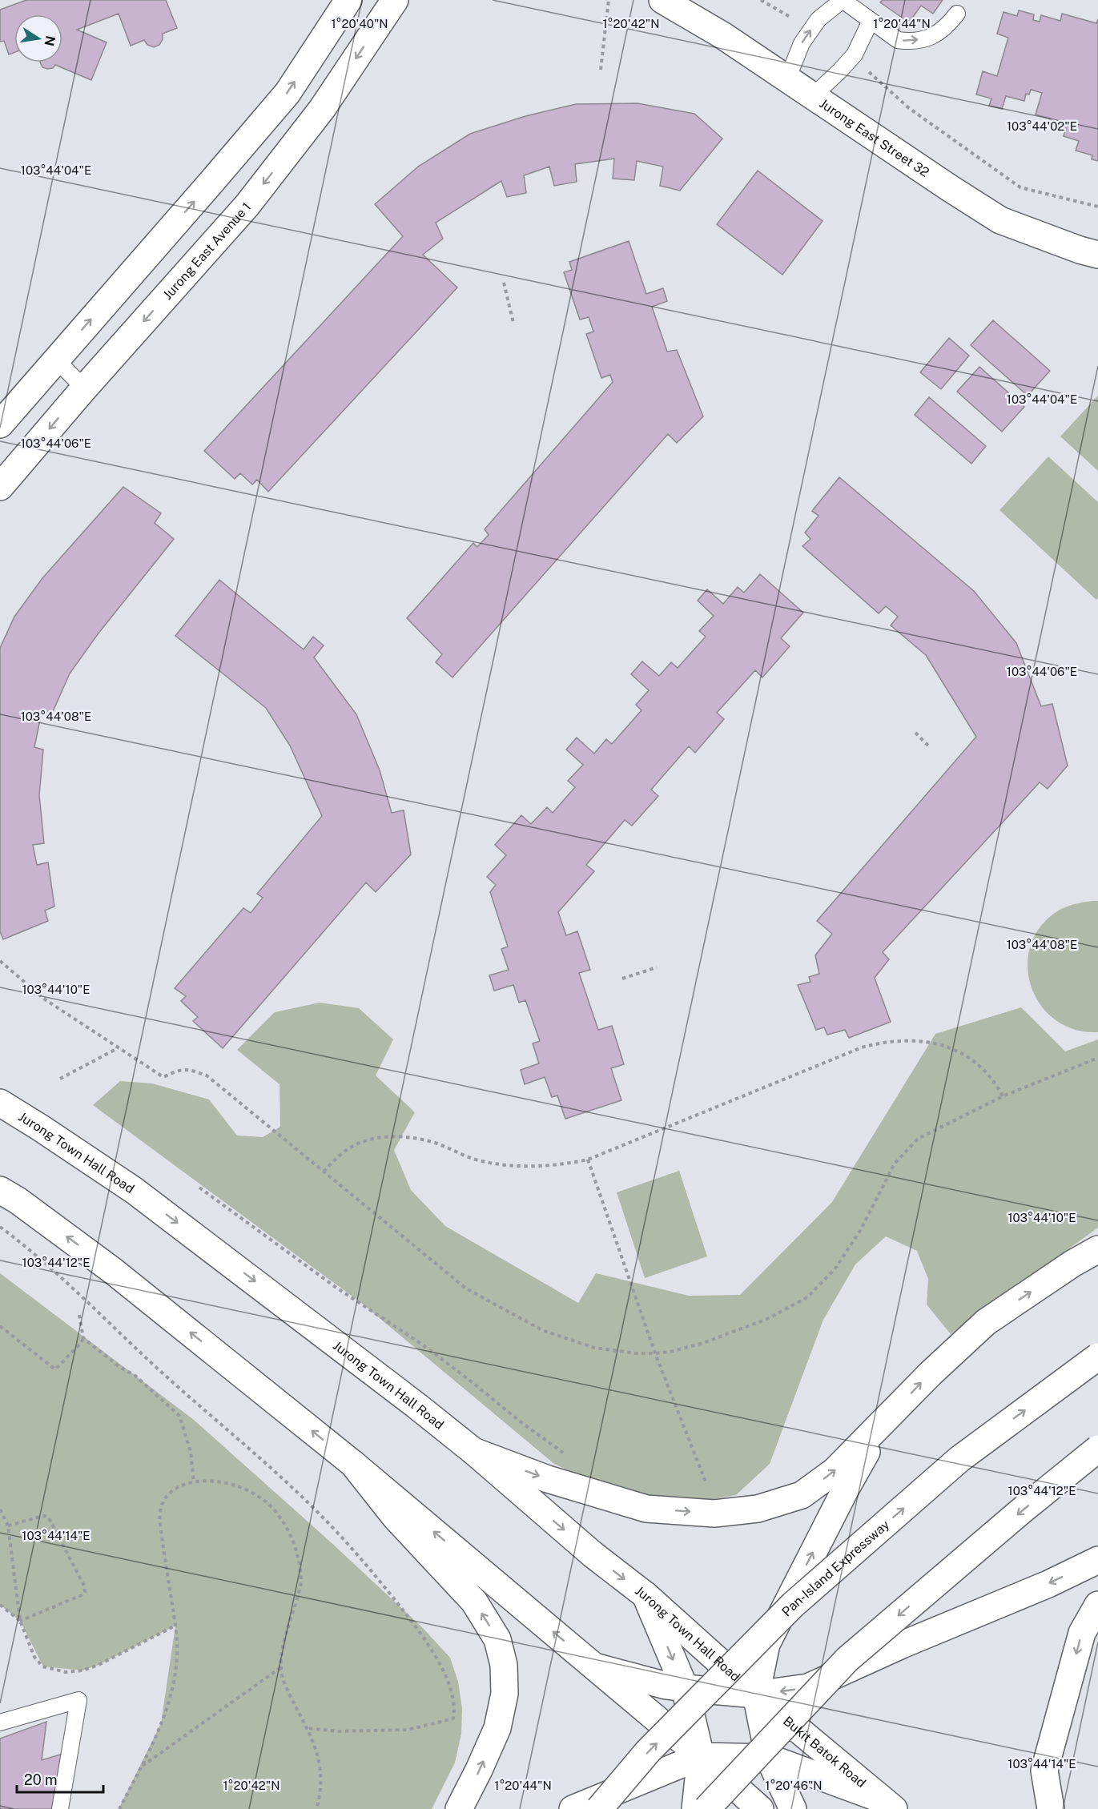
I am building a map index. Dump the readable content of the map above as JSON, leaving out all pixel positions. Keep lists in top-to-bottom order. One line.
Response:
{"streets":{"main road":["Jurong East Street 32","Jurong East Avenue 1","Jurong Town Hall Road","Pan-Island Expressway","Bukit Batok Road"]},"crossings":[["Jurong Town Hall Road","Bukit Batok Road"]],"scale_bar":"20 m","north":"right","coordinates":["1°20'40\"N","1°20'42\"N","1°20'44\"N","103°44'02\"E","103°44'04\"E","103°44'06\"E","103°44'08\"E","103°44'10\"E","103°44'12\"E","103°44'14\"E","1°20'46\"N"]}
